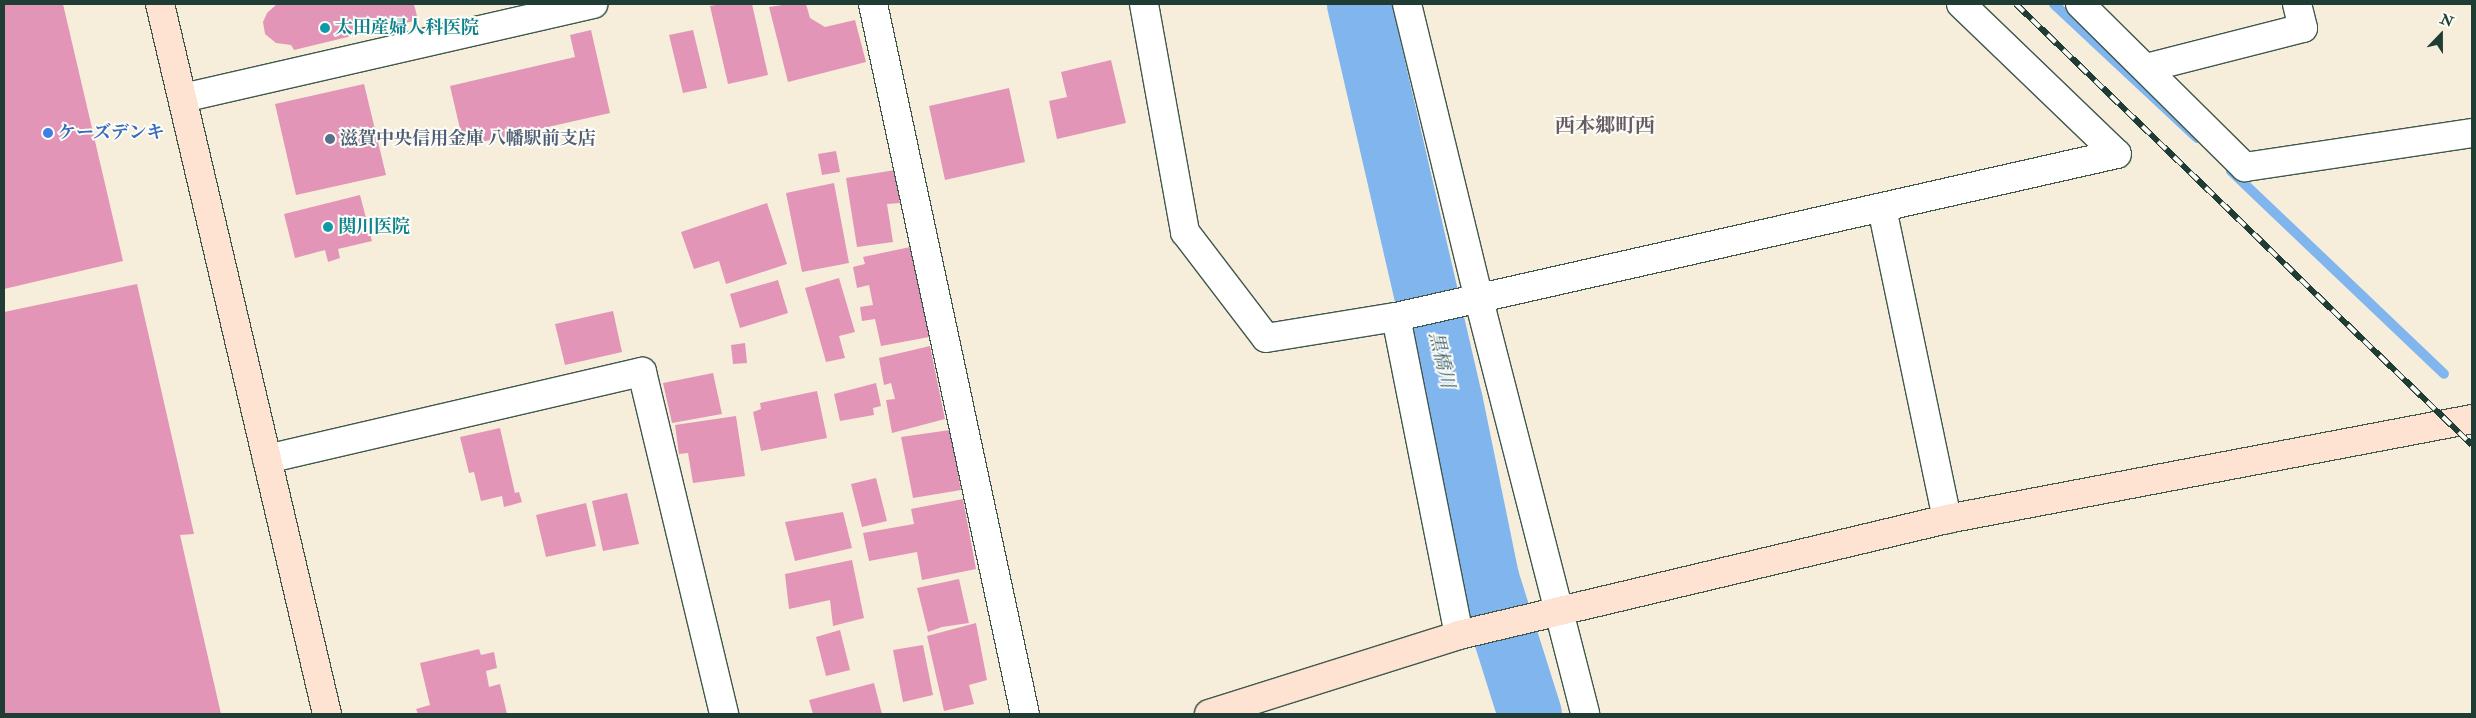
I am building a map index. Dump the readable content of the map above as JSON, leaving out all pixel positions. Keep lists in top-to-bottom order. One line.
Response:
{"districts":["西本郷町西"],"water":["黒橋川"],"places":["太田産婦人科医院","ケーズデンキ","滋賀中央信用金庫 八幡駅前支店","関川医院"],"north":"top"}
